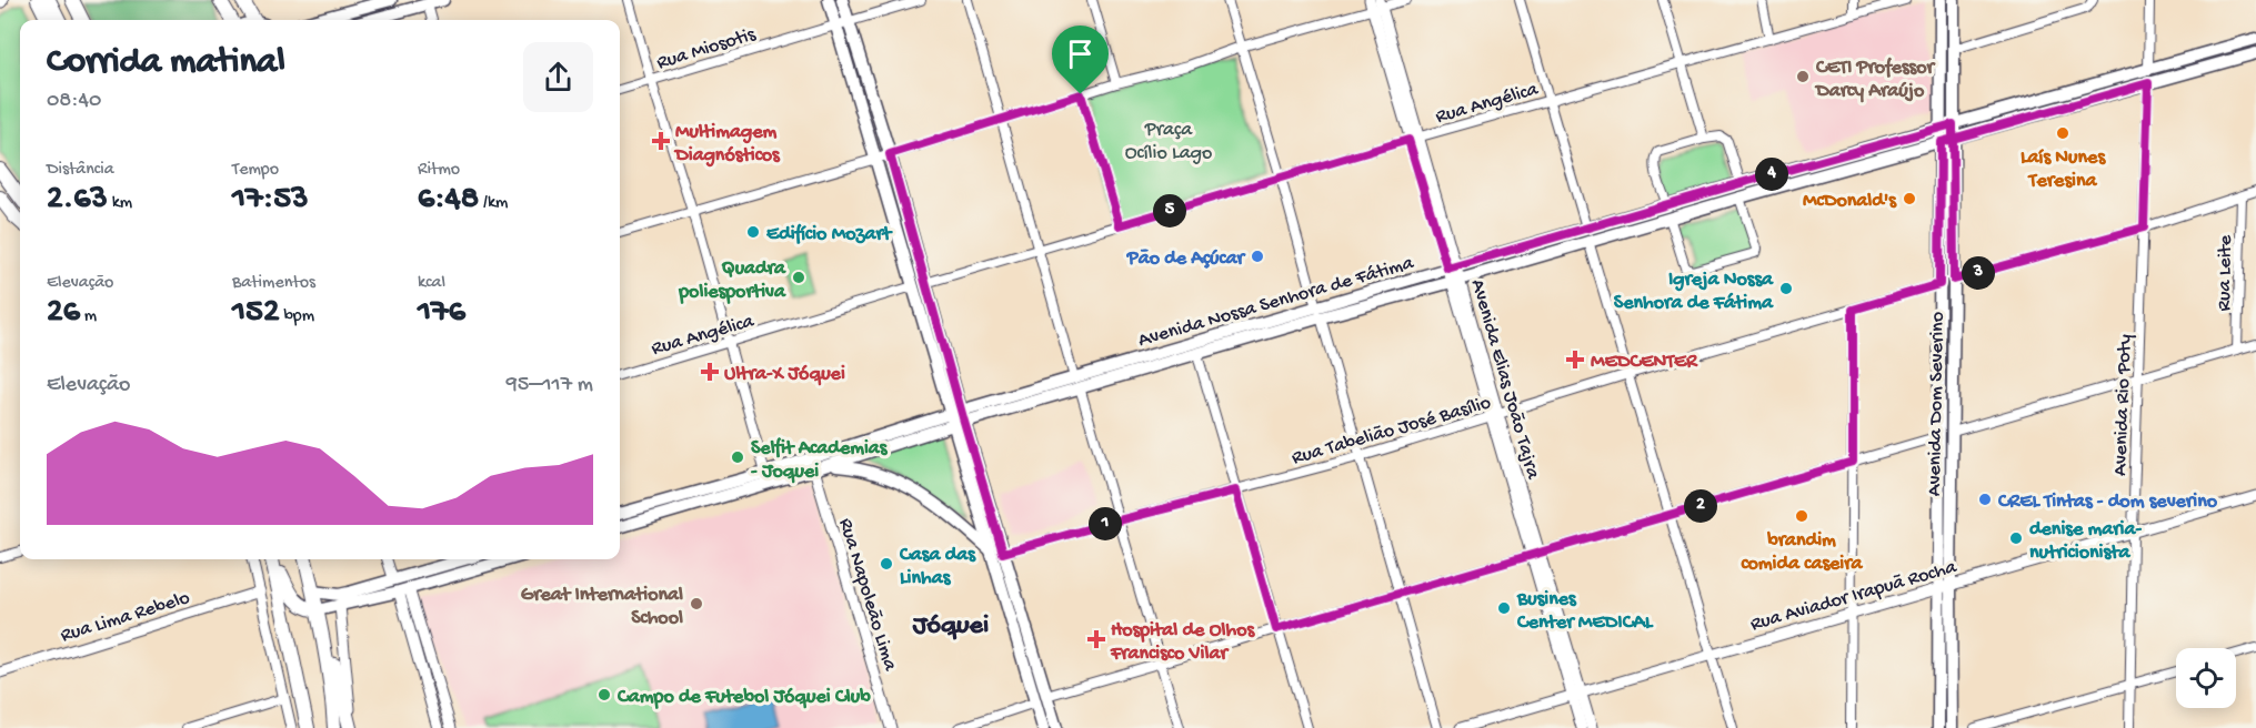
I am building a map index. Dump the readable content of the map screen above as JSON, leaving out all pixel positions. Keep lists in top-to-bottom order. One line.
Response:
{"streets":{"main road":["Avenida Nossa Senhora de Fátima","Avenida Dom Severino"],"street":["Rua Miosotis","Rua Angélica","Rua Leite","Avenida Elias João Tajra","Avenida Rio Poty","Rua Tabelião José Basílio","Rua Napoleão Lima","Rua Aviador Irapuã Rocha","Rua Lima Rebelo"]},"crossings":[["Rua Angélica","Avenida Elias João Tajra"],["Avenida Nossa Senhora de Fátima","Avenida Elias João Tajra"],["Avenida Nossa Senhora de Fátima","Avenida Dom Severino"],["Avenida Nossa Senhora de Fátima","Avenida Rio Poty"],["Avenida Nossa Senhora de Fátima","Rua Napoleão Lima"],["Avenida Elias João Tajra","Rua Tabelião José Basílio"],["Avenida Elias João Tajra","Rua Aviador Irapuã Rocha"],["Avenida Dom Severino","Rua Tabelião José Basílio"],["Avenida Dom Severino","Rua Aviador Irapuã Rocha"],["Avenida Rio Poty","Rua Aviador Irapuã Rocha"]],"districts":["Jóquei"],"parks":["Praça Ocílio Lago"],"places":{"other":["CETI Professor Darcy Araújo","Laís Nunes Teresina","McDonald's","Edifício Mozart","Pão de Açúcar","Quadra poliesportiva","Igreja Nossa Senhora de Fátima","Selfit Academias - Joquei","CREL Tintas - dom severino","brandim comida caseira","denise maria- nutricionista","Casa das Linhas","Great International School","Busines Center MEDICAL","Campo de Futebol Jóquei Club"],"health":["Multimagem Diagnósticos","MEDCENTER","Ultra-X Jóquei","Hospital de Olhos Francisco Vilar"]},"page":{"heading":["Corrida matinal","08:40"],"stats":[["Distância","2.63 km"],["Tempo","17:53"],["Ritmo","6:48 /km"],["Elevação","26 m"],["Batimentos","152 bpm"],["kcal","176"]],"pins":["4","5","3","2","1"],"chart":["Elevação","95–117 m"]}}
